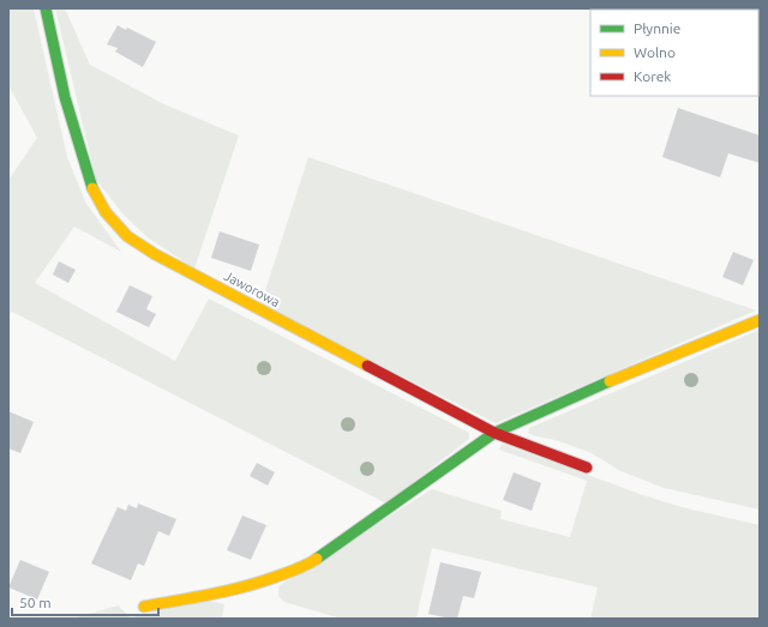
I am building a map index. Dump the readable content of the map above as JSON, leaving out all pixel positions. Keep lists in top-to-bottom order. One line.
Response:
{"streets":{"street":["Jaworowa"]},"legend":["Płynnie","Wolno","Korek"],"scale_bar":"50 m"}
